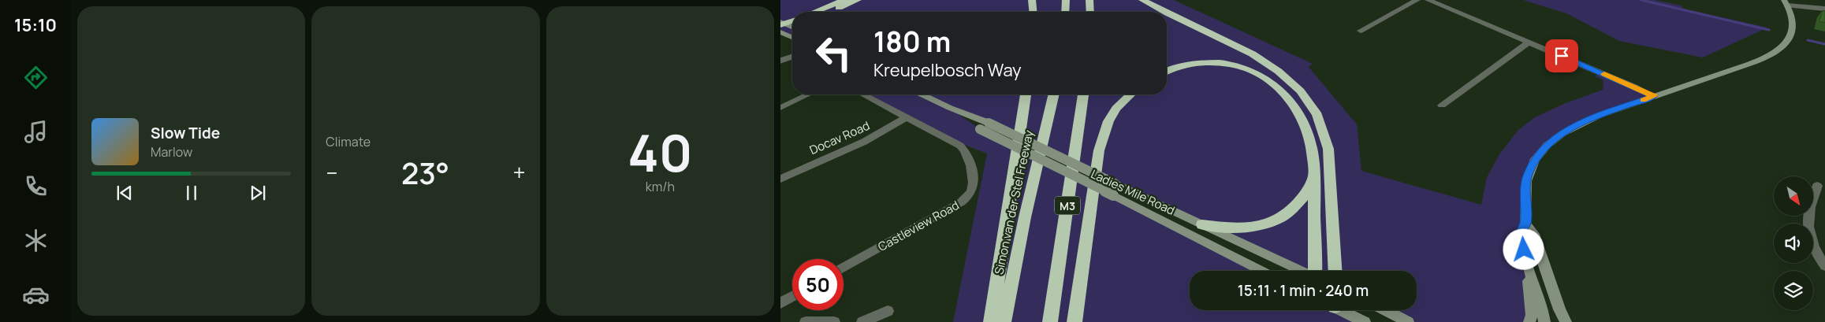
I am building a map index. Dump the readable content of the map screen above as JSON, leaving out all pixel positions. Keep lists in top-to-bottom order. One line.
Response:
{"streets":{"highway":["Simon van der Stel Freeway","M3"],"main road":["Ladies Mile Road"],"street":["Docav Road","Castleview Road"]},"crossings":[["Docav Road","Castleview Road"]],"north":"bottom right","page":{"tabs":"15:10","tile":["Climate",["40","km/h"]],"turn":["180 m","Kreupelbosch Way"],"song":["Slow Tide","Marlow"],"heat":["−","23°","+"],"limit":"50","trip":"15:11 · 1 min · 240 m"}}
